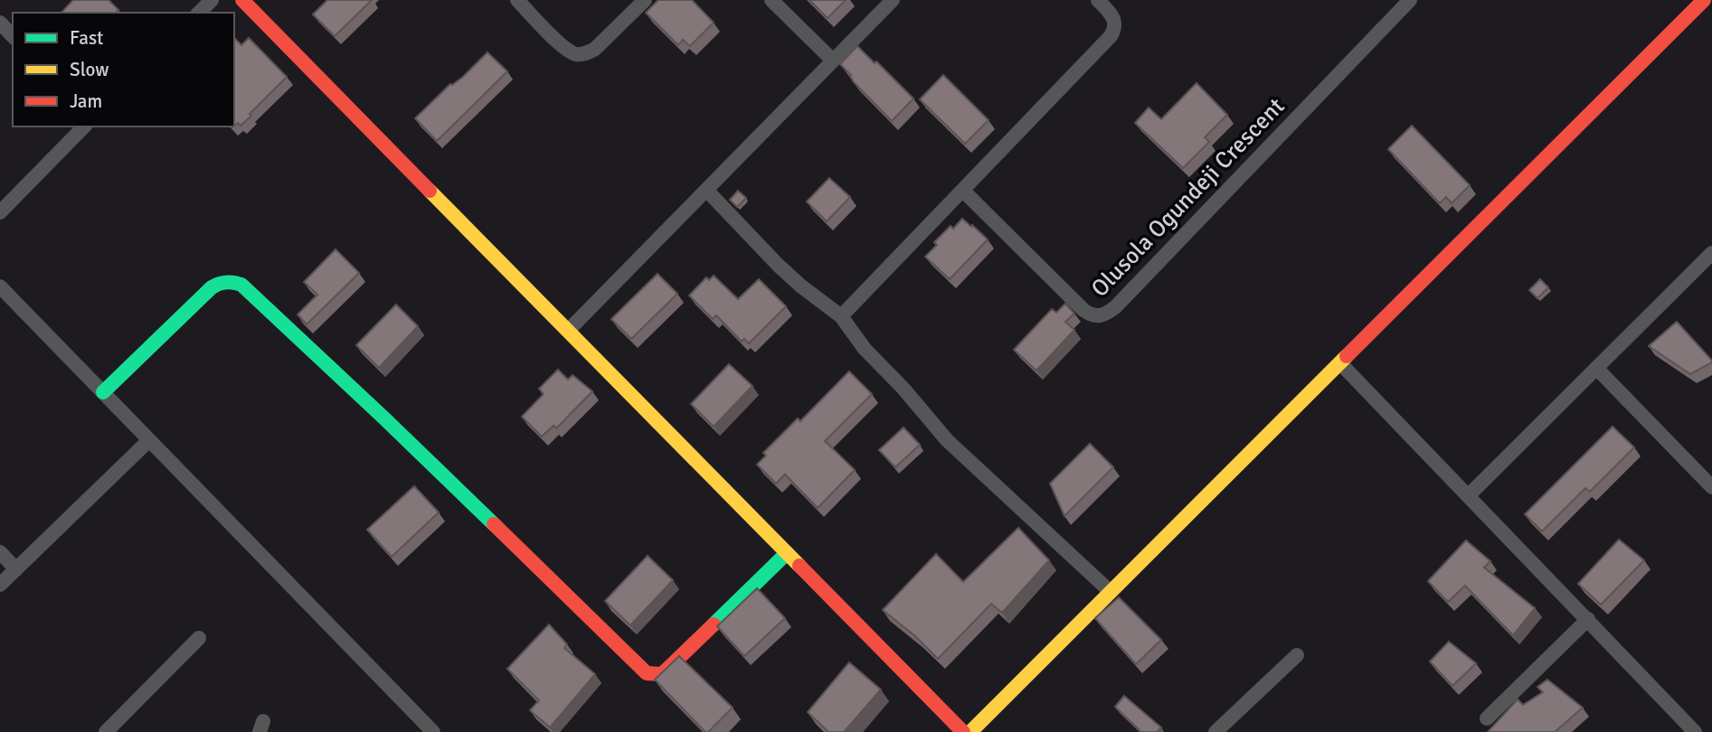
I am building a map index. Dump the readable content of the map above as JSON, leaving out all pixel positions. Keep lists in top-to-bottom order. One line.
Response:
{"streets":{"street":["Olusola Ogundeji Crescent"]},"legend":["Fast","Slow","Jam"]}
